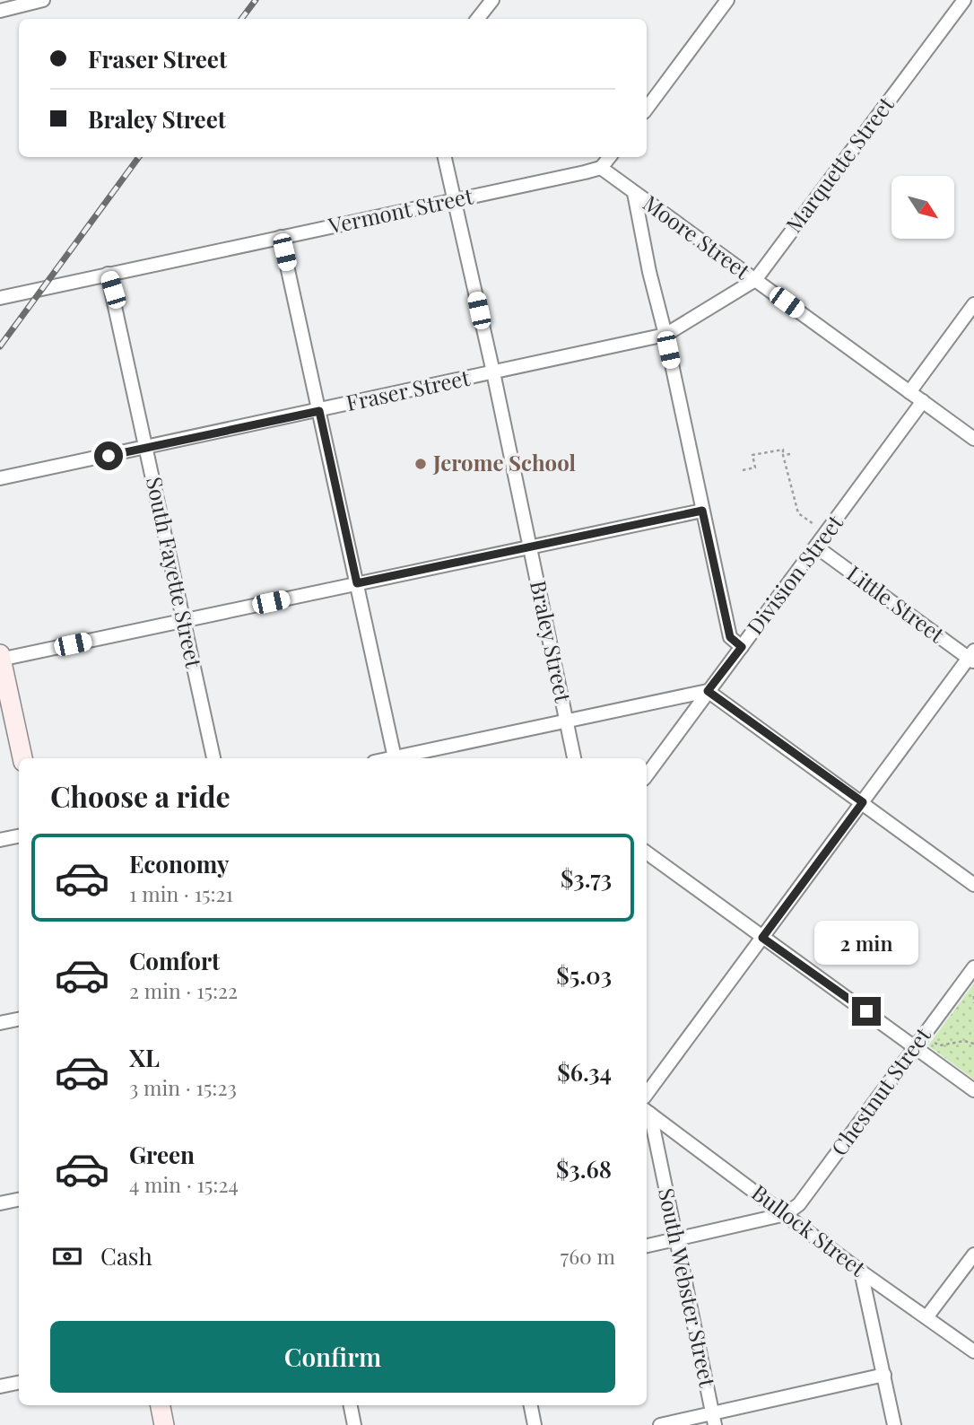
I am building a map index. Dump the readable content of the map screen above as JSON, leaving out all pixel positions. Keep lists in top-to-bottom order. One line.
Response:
{"streets":{"street":["Marquette Street","Vermont Street","Moore Street","Fraser Street","South Fayette Street","Division Street","Little Street","Braley Street","Chestnut Street","Bullock Street","South Webster Street"]},"crossings":[["Marquette Street","Moore Street"],["Marquette Street","Fraser Street"],["Vermont Street","Moore Street"],["Vermont Street","South Fayette Street"],["Vermont Street","Braley Street"],["Moore Street","Division Street"],["Fraser Street","South Fayette Street"],["Fraser Street","Braley Street"],["Division Street","Little Street"],["Chestnut Street","Bullock Street"],["Bullock Street","South Webster Street"]],"places":["Jerome School"],"north":"bottom right","page":{"banner":["Fraser Street","Braley Street"],"heading":"Choose a ride","list":[{"name":"Economy","note":"1 min · 15:21","value":"$3.73"},{"name":"Comfort","note":"2 min · 15:22","value":"$5.03"},{"name":"XL","note":"3 min · 15:23","value":"$6.34"},{"name":"Green","note":"4 min · 15:24","value":"$3.68"}],"bubble":"2 min","pay":["Cash","760 m"],"buttons":"Confirm"}}
